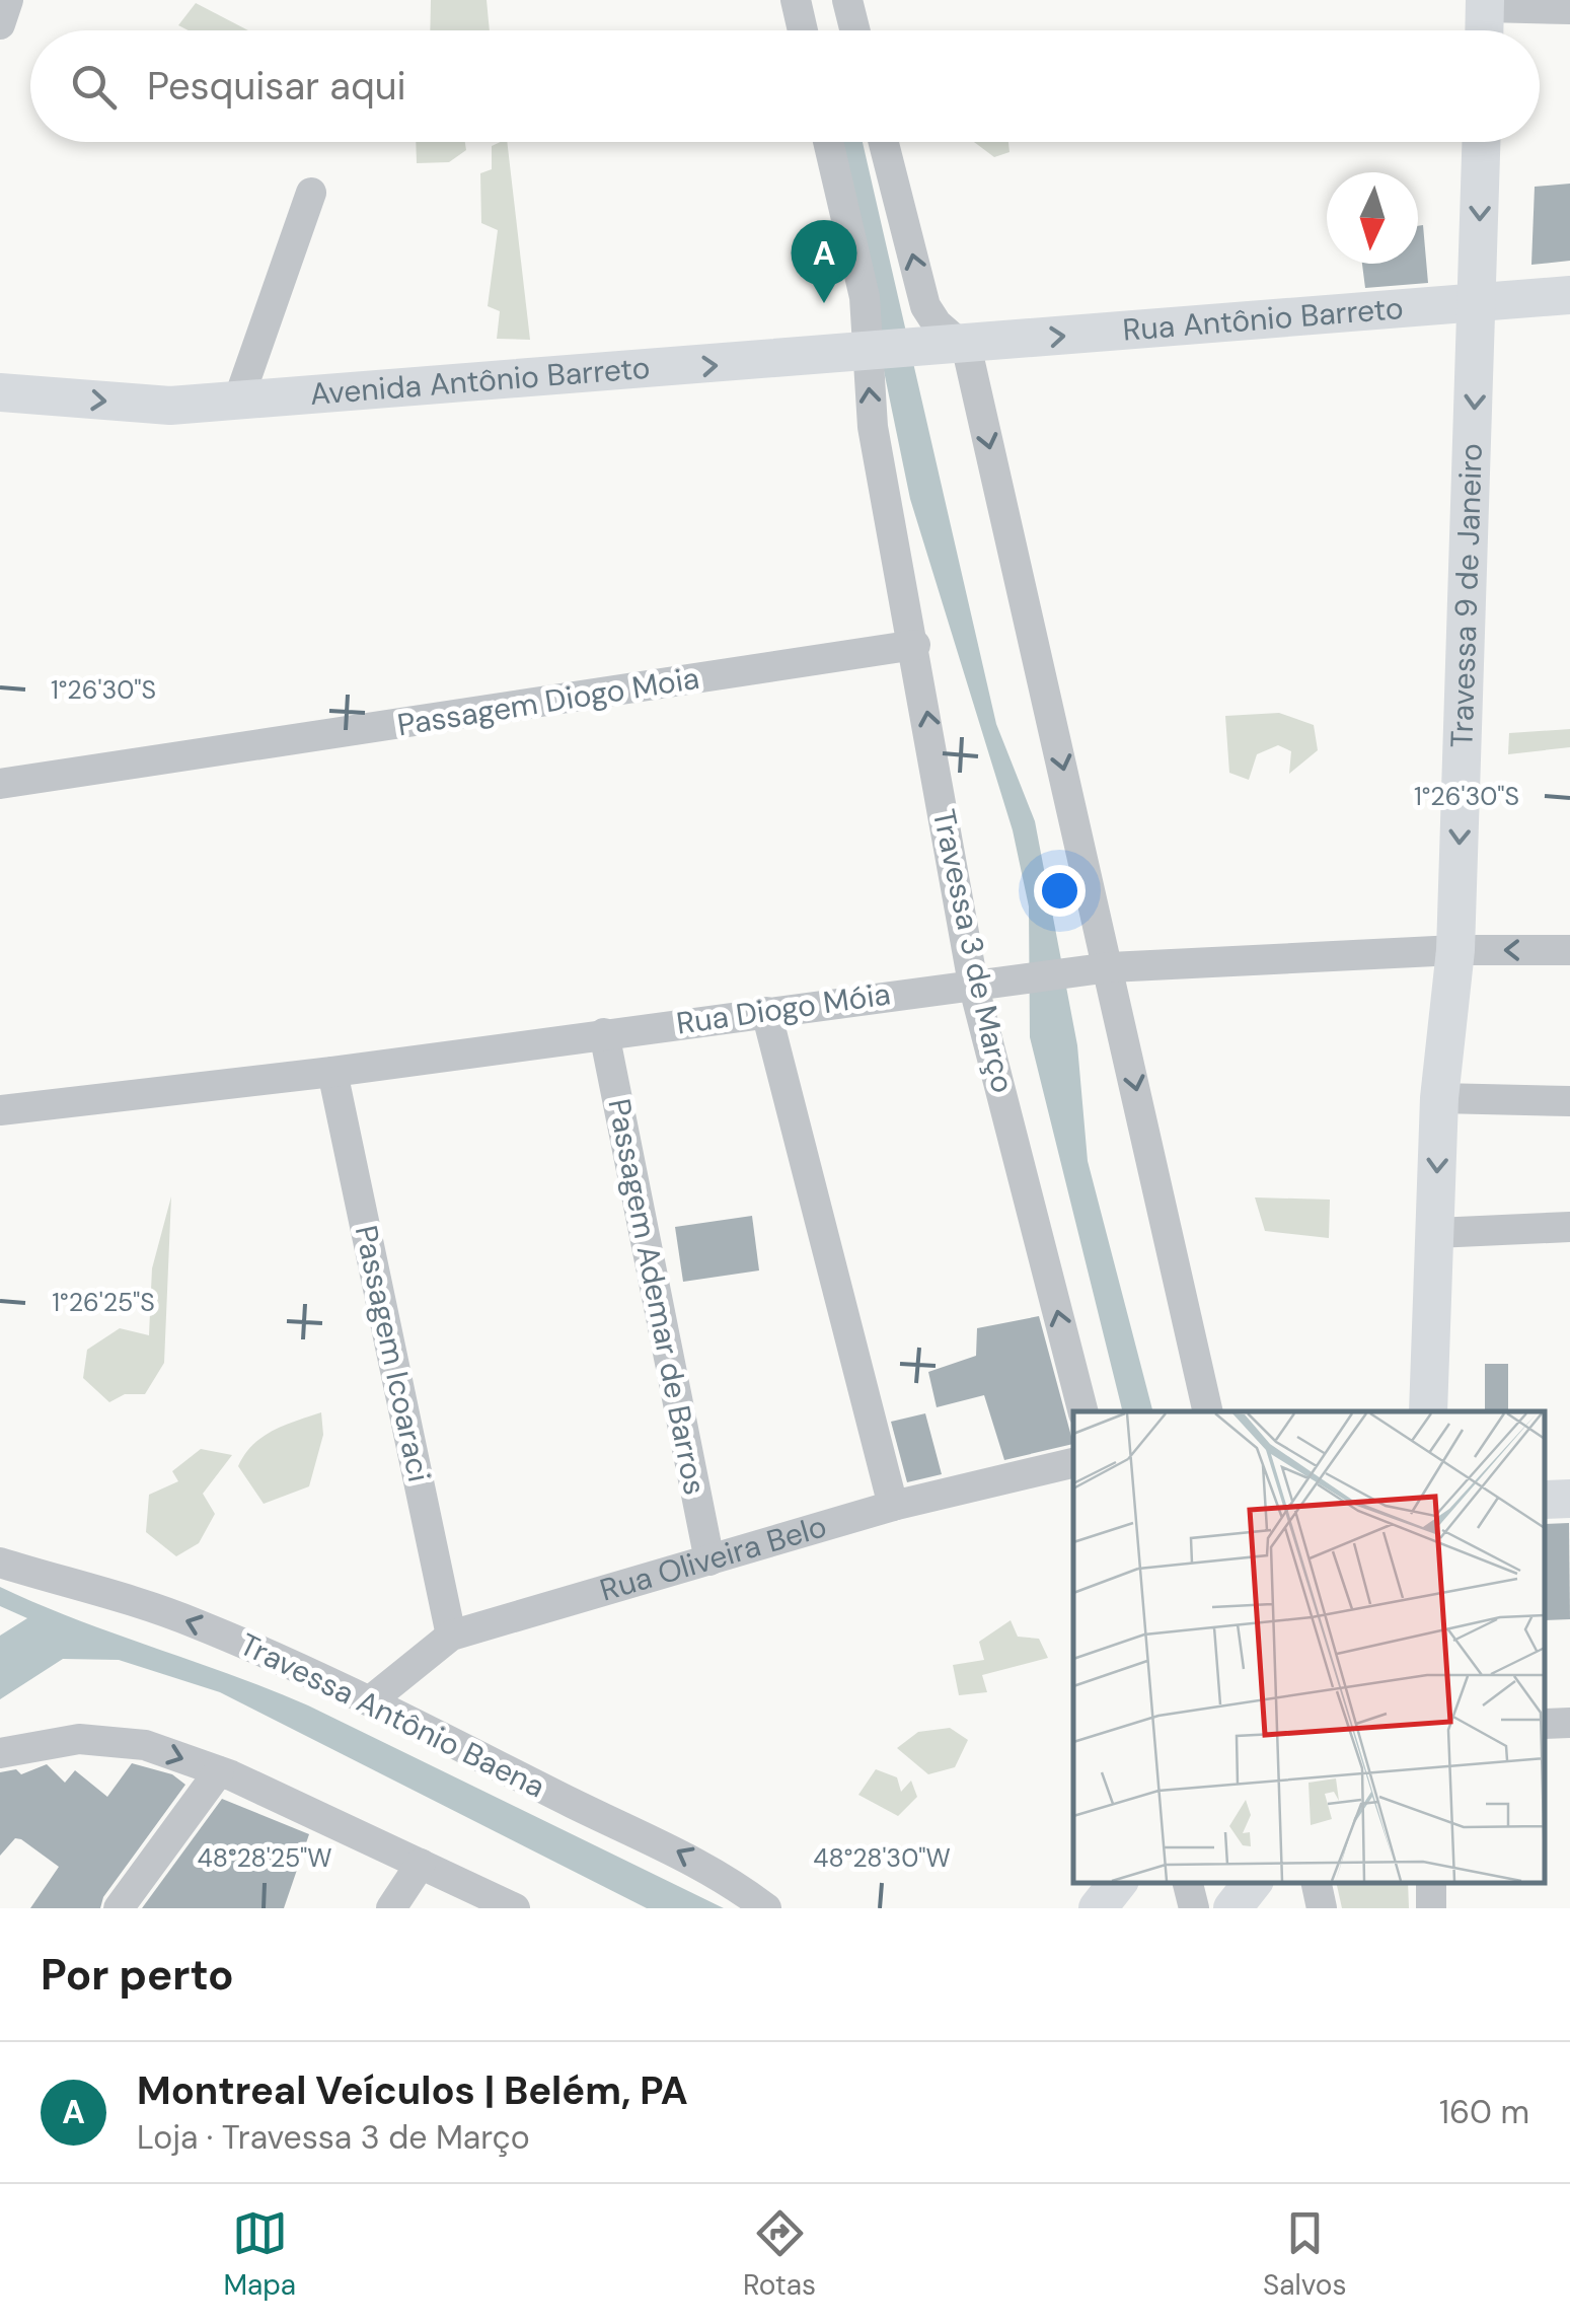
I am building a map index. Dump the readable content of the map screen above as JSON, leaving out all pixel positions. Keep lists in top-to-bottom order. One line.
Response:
{"streets":{"main road":["Rua Antônio Barreto","Avenida Antônio Barreto","Travessa 9 de Janeiro"],"street":["Passagem Diogo Moia","Travessa 3 de Março","Rua Diogo Móia","Passagem Ademar de Barros","Passagem Icoaraci","Rua Oliveira Belo","Travessa Antônio Baena"]},"crossings":[["Rua Antônio Barreto","Avenida Antônio Barreto"],["Rua Antônio Barreto","Travessa 9 de Janeiro"],["Avenida Antônio Barreto","Travessa 3 de Março"],["Travessa 9 de Janeiro","Rua Diogo Móia"],["Passagem Diogo Moia","Travessa 3 de Março"],["Travessa 3 de Março","Rua Diogo Móia"],["Rua Diogo Móia","Passagem Ademar de Barros"],["Rua Diogo Móia","Passagem Icoaraci"],["Passagem Ademar de Barros","Rua Oliveira Belo"],["Passagem Icoaraci","Rua Oliveira Belo"],["Rua Oliveira Belo","Travessa Antônio Baena"]],"one_way":["Rua Antônio Barreto","Avenida Antônio Barreto","Travessa 9 de Janeiro"],"north":"bottom","page":{"search":"Pesquisar aqui","pins":"A","heading":"Por perto","list":[{"mark":"A","name":"Montreal Veículos | Belém, PA","note":"Loja · Travessa 3 de Março","value":"160 m"}],"nav":["Mapa","Rotas","Salvos"]},"coordinates":["1°26'30\"S","1°26'25\"S","48°28'25\"W","48°28'30\"W"]}
